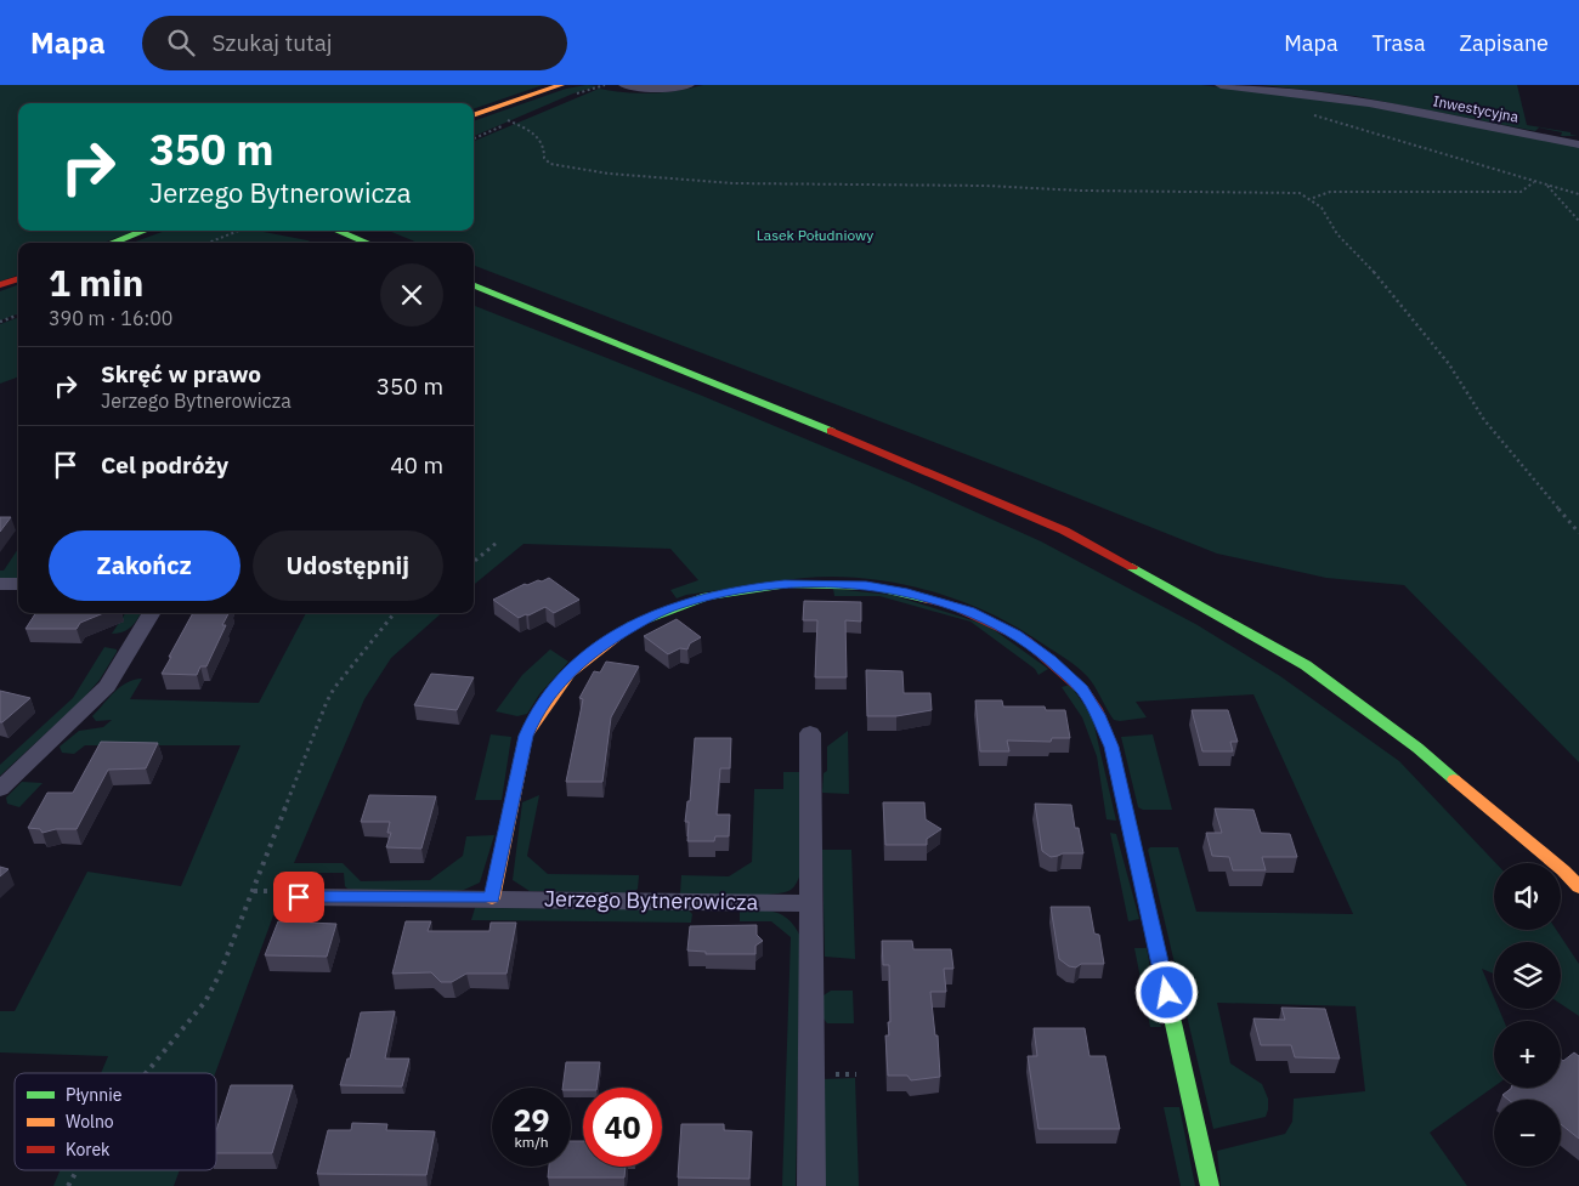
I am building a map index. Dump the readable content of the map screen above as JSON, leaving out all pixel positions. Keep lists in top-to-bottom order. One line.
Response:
{"streets":{"street":["Inwestycyjna","Jerzego Bytnerowicza"]},"parks":["Lasek Południowy"],"legend":["Płynnie","Wolno","Korek"],"page":{"header":"Mapa","search":"Szukaj tutaj","nav":["Mapa","Trasa","Zapisane"],"turn":["350 m","Jerzego Bytnerowicza"],"heading":["1 min","390 m · 16:00"],"list":[{"name":"Skręć w prawo","note":"Jerzego Bytnerowicza","value":"350 m"},{"name":"Cel podróży","value":"40 m"}],"buttons":["Zakończ","Udostępnij"],"map_buttons":["+","−"],"speed":"29 km/h","limit":"40"}}
